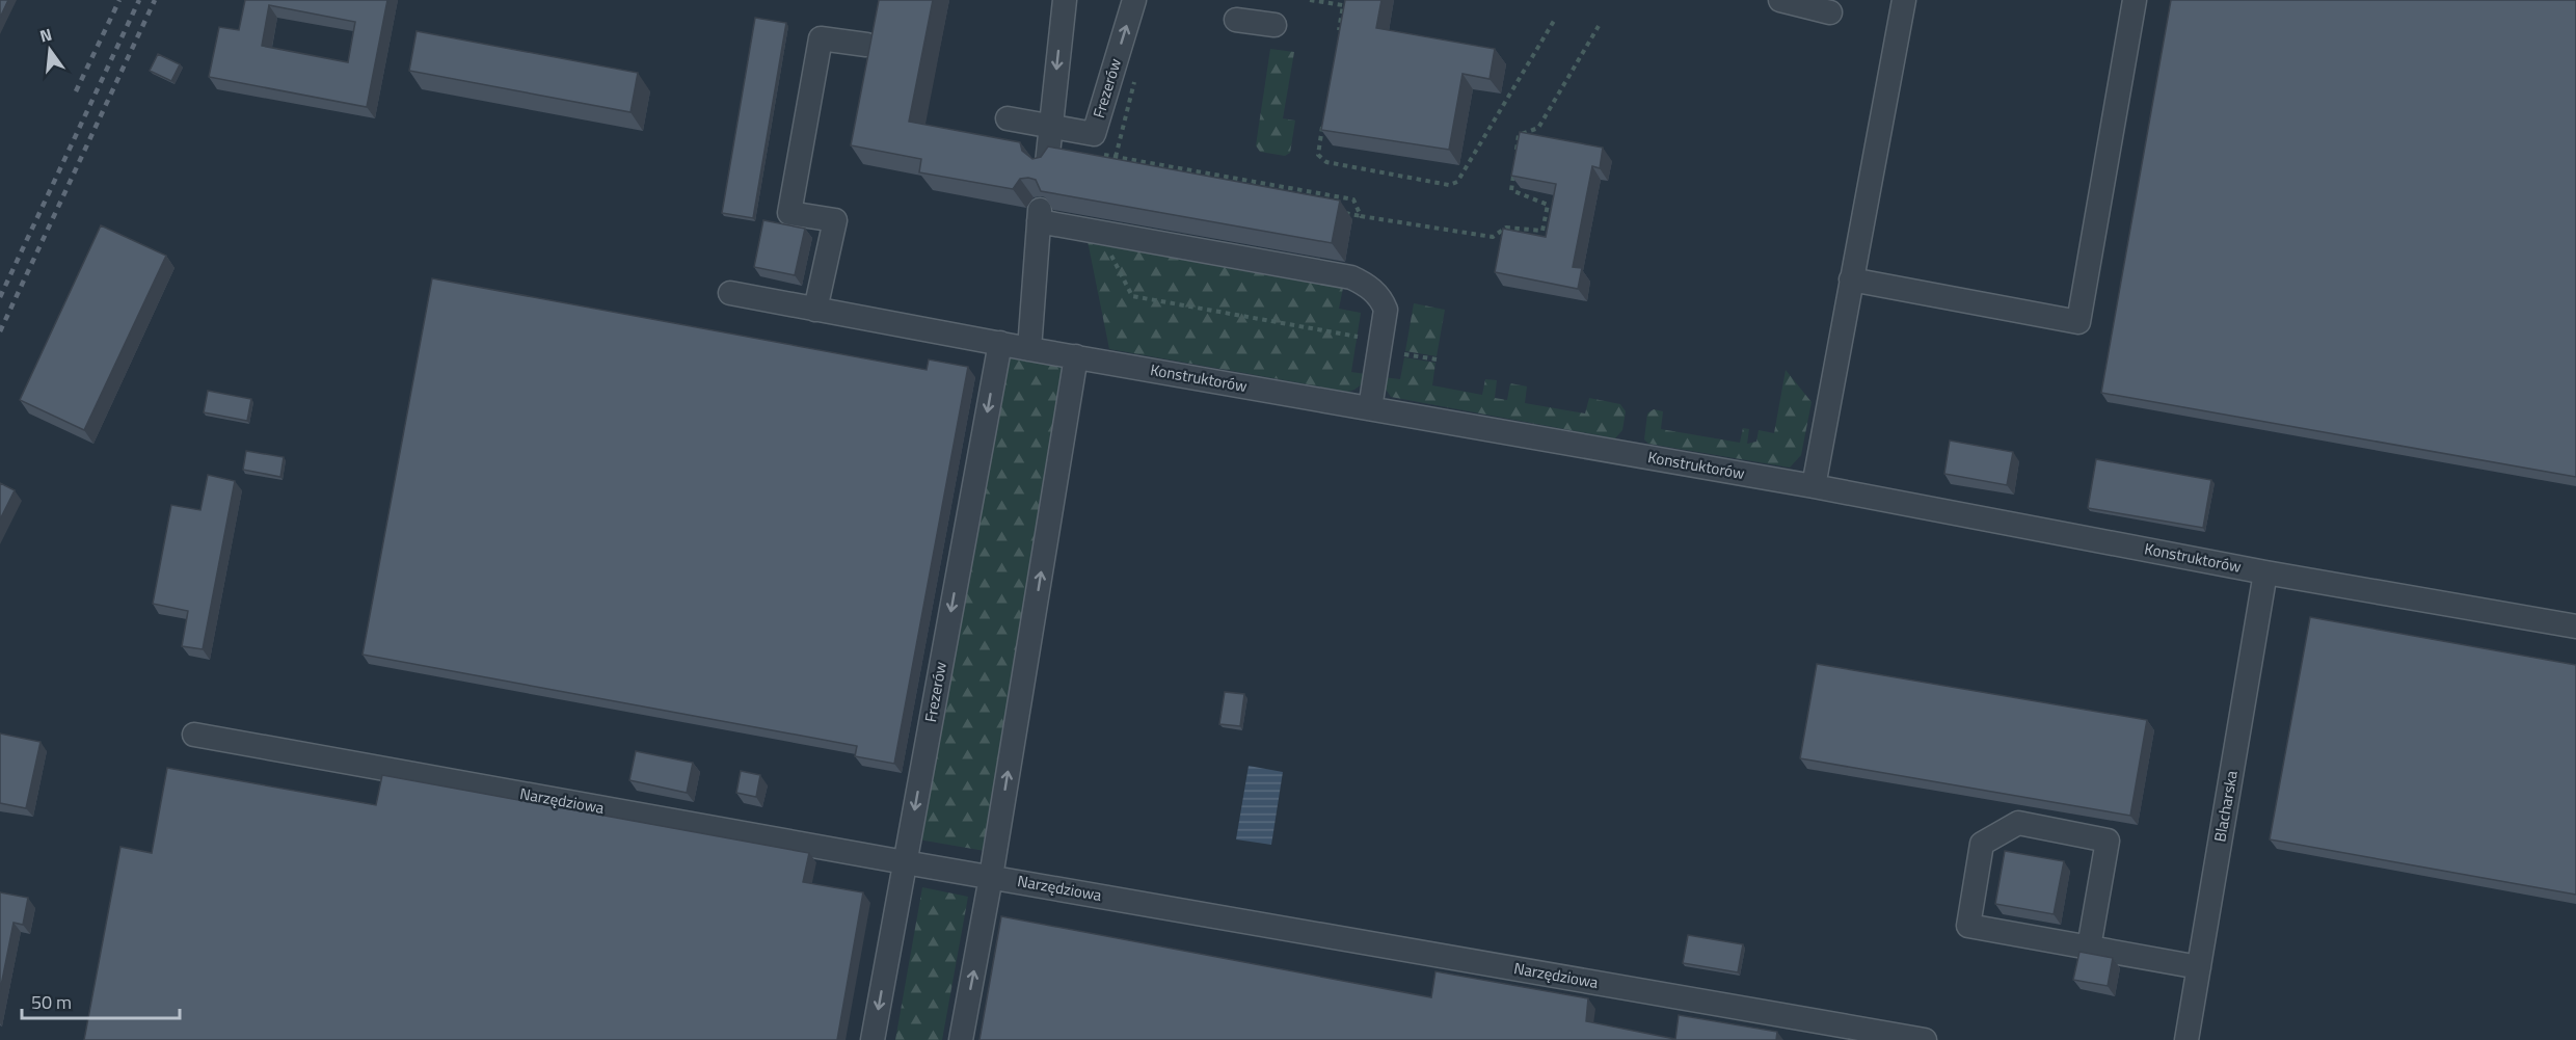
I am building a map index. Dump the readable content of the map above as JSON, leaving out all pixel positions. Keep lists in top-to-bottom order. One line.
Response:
{"streets":{"street":["Frezerów","Konstruktorów","Narzędziowa","Blacharska"]},"crossings":[["Frezerów","Konstruktorów"],["Frezerów","Narzędziowa"],["Konstruktorów","Blacharska"]],"scale_bar":"50 m","north":"top"}
